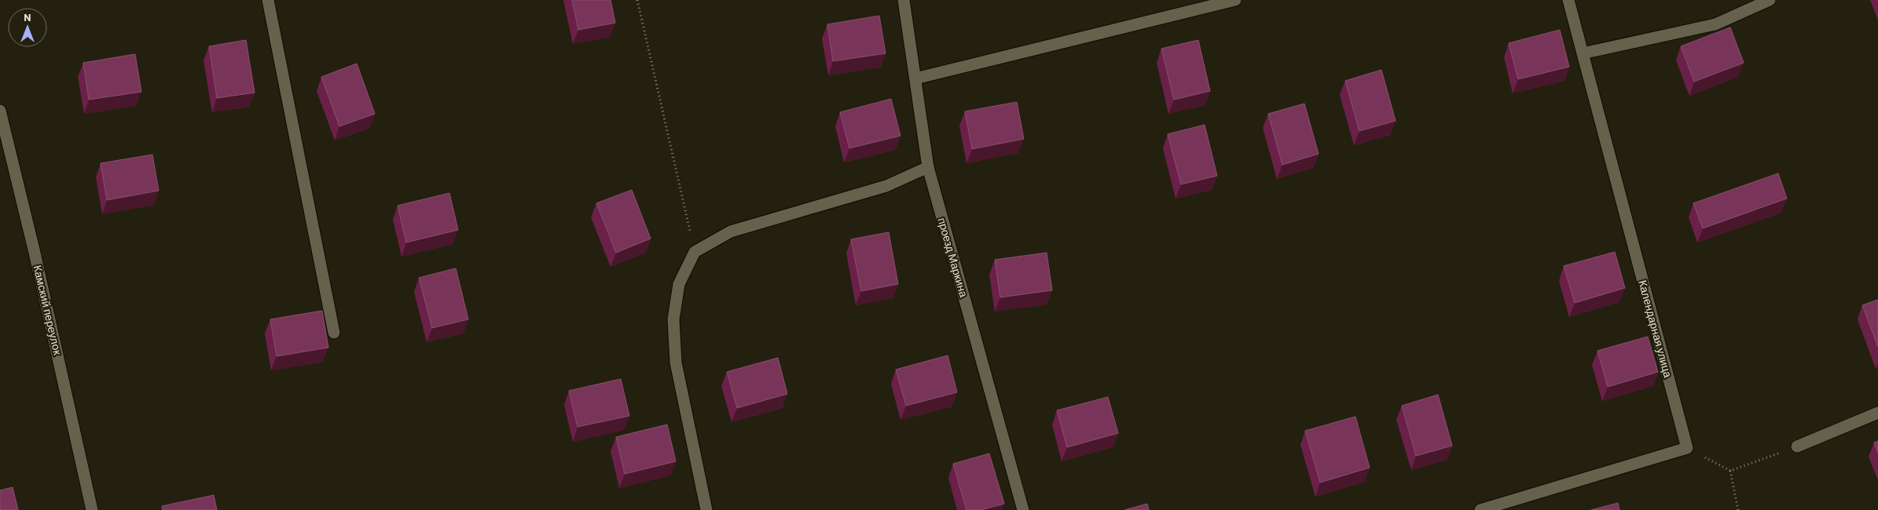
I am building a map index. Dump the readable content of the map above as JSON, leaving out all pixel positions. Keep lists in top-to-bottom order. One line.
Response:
{"streets":{"street":["проезд Маркина","Камский переулок","Календарная улица"]},"north":"top"}
